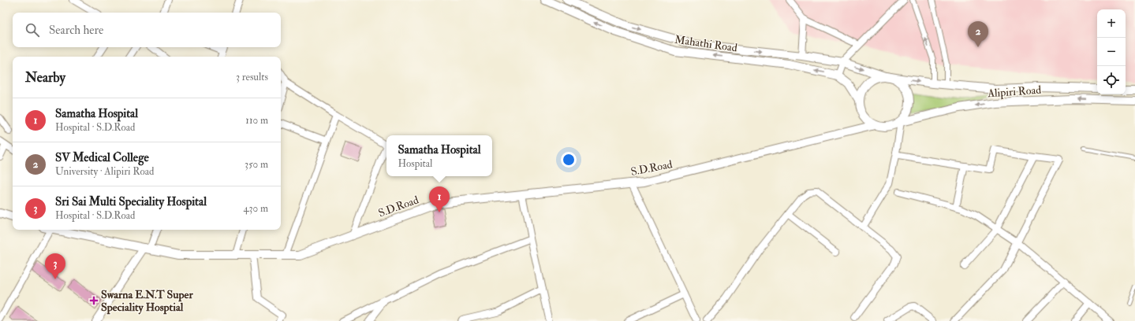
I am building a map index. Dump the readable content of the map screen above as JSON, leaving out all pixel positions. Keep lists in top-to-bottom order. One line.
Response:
{"streets":{"street":["Mahathi Road","Alipiri Road","S.D.Road"]},"crossings":[["Mahathi Road","Alipiri Road"],["Mahathi Road","S.D.Road"],["Alipiri Road","S.D.Road"]],"places":{"health":["Swarna E.N.T Super Speciality Hosptial"]},"page":{"map_buttons":["+","−"],"search":"Search here","pins":["2","1","3"],"heading":["Nearby","3 results"],"list":[{"mark":"1","name":"Samatha Hospital","note":"Hospital · S.D.Road","value":"110 m"},{"mark":"2","name":"SV Medical College","note":"University · Alipiri Road","value":"350 m"},{"mark":"3","name":"Sri Sai Multi Speciality Hospital","note":"Hospital · S.D.Road","value":"430 m"}],"popup":["Samatha Hospital","Hospital"]}}
